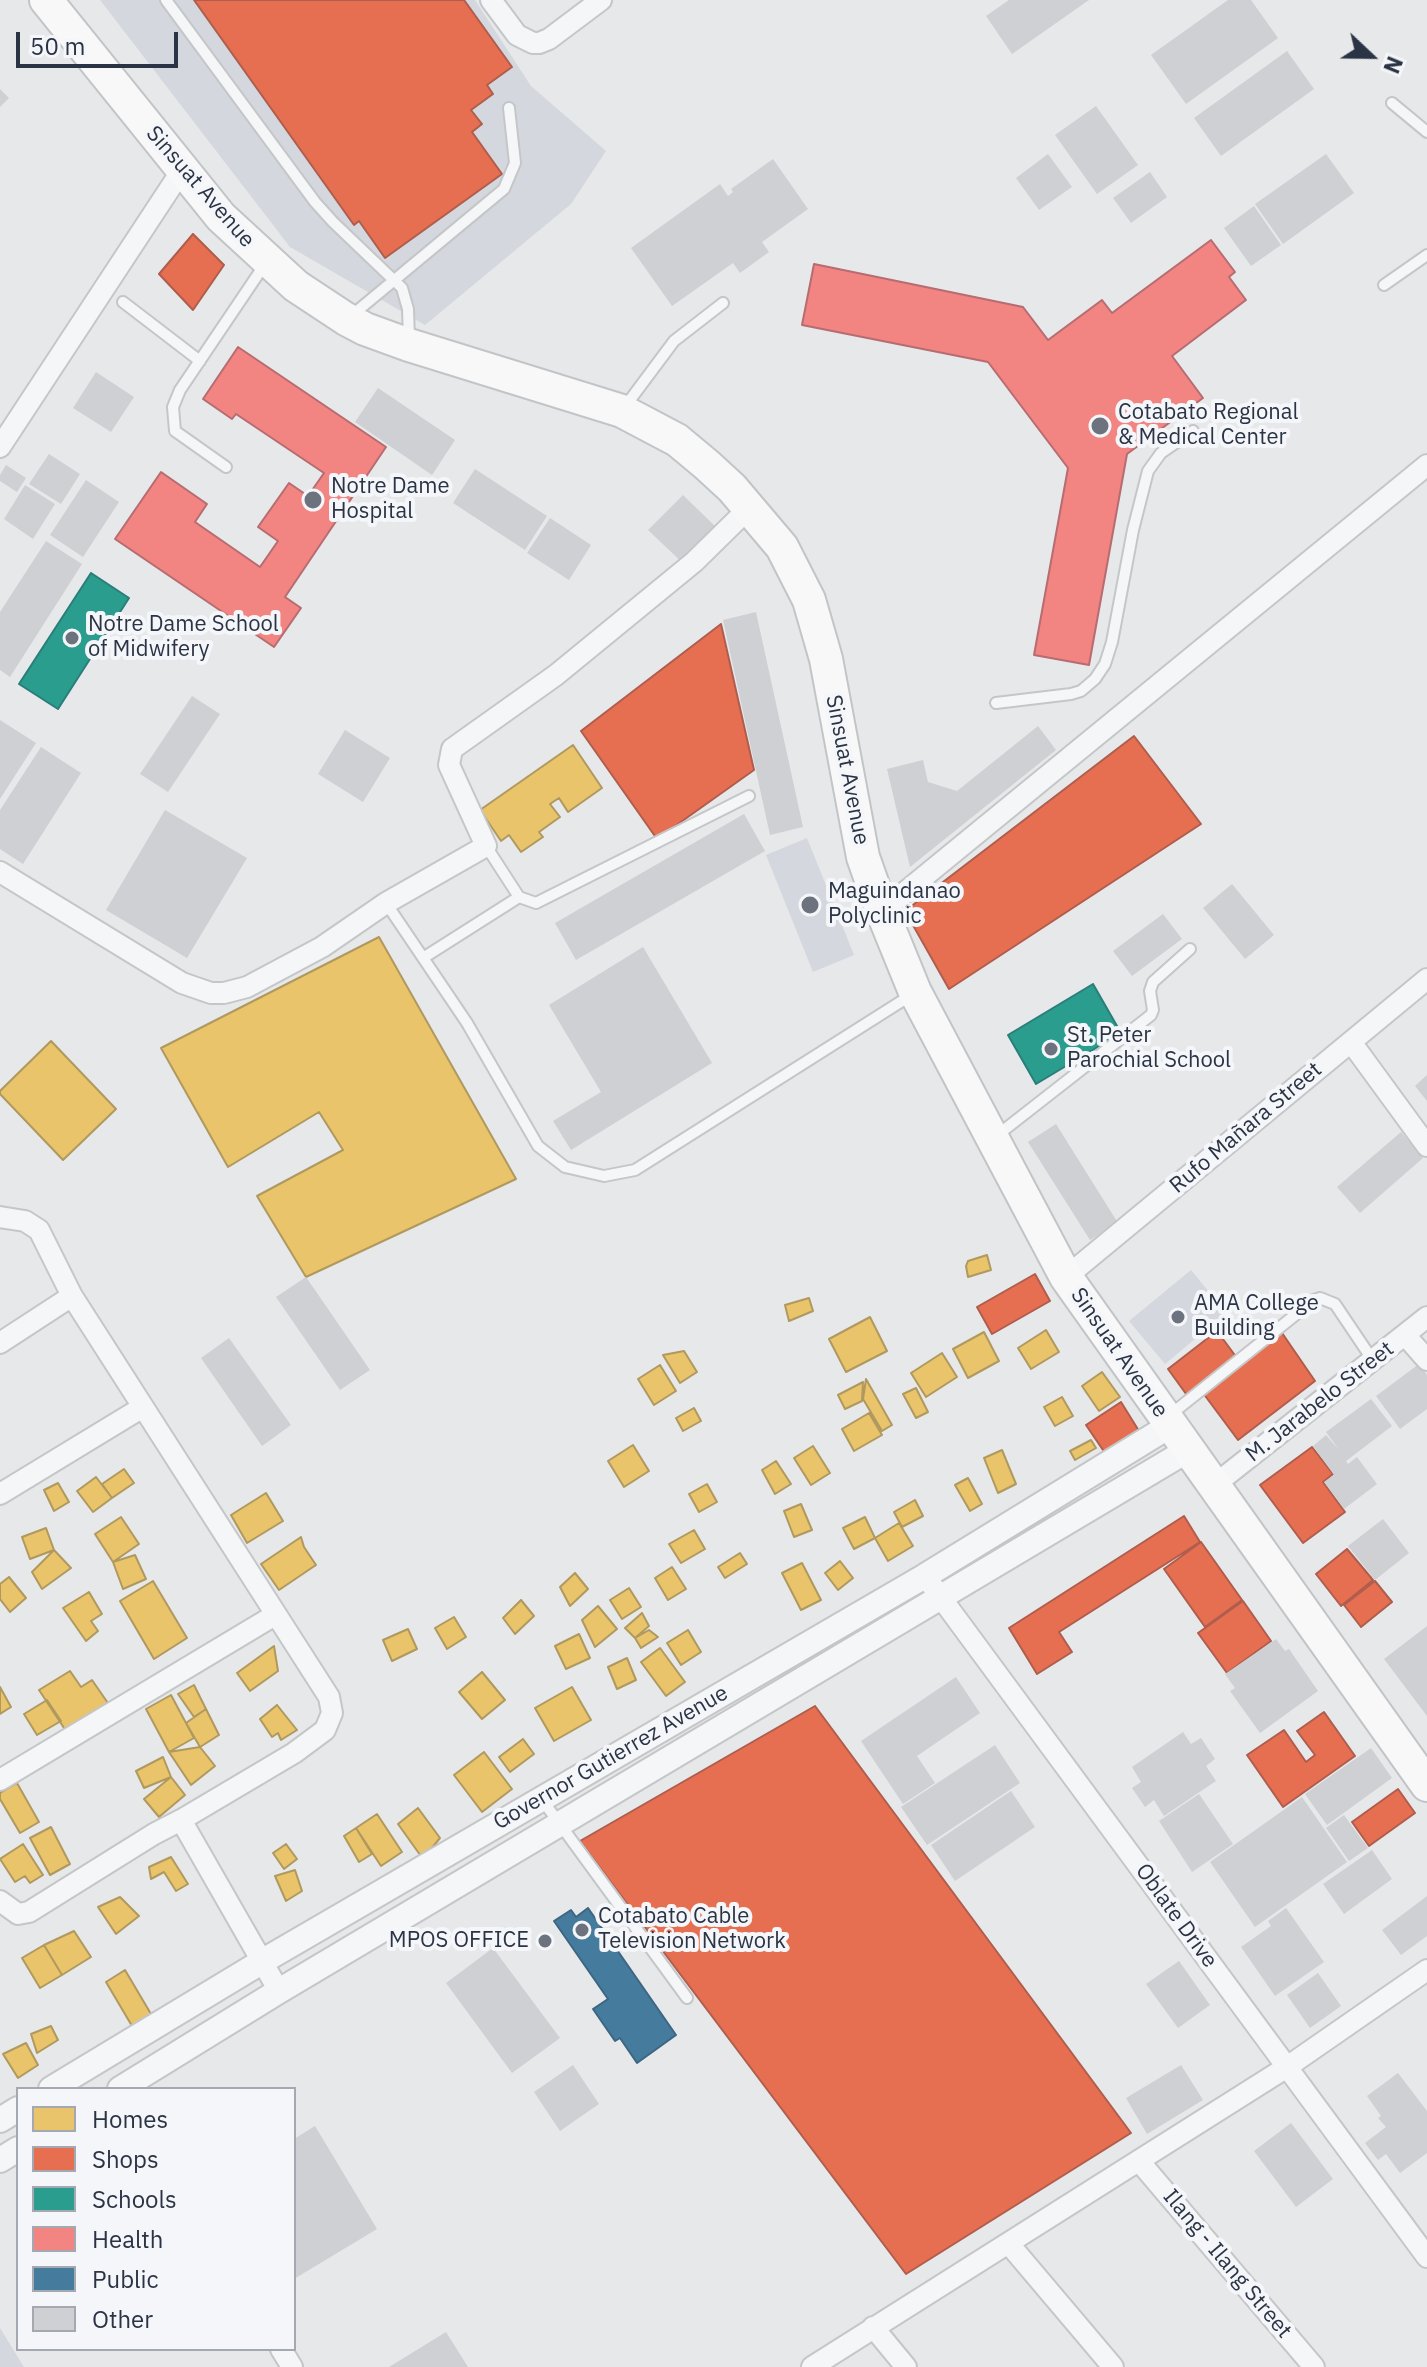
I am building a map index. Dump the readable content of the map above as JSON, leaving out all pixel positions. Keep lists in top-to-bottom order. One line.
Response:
{"streets":{"main road":["Sinsuat Avenue"],"street":["Rufo Mañara Street","M. Jarabelo Street","Governor Gutierrez Avenue","Oblate Drive","Ilang - Ilang Street"]},"crossings":[["Sinsuat Avenue","Rufo Mañara Street"],["Sinsuat Avenue","M. Jarabelo Street"],["Sinsuat Avenue","Governor Gutierrez Avenue"],["Governor Gutierrez Avenue","Oblate Drive"]],"places":["Cotabato Regional & Medical Center","Notre Dame Hospital","Notre Dame School of Midwifery","Maguindanao Polyclinic","St. Peter Parochial School","AMA College Building","Cotabato Cable Television Network","MPOS OFFICE"],"legend":["Homes","Shops","Schools","Health","Public","Other"],"scale_bar":"50 m","north":"right"}
